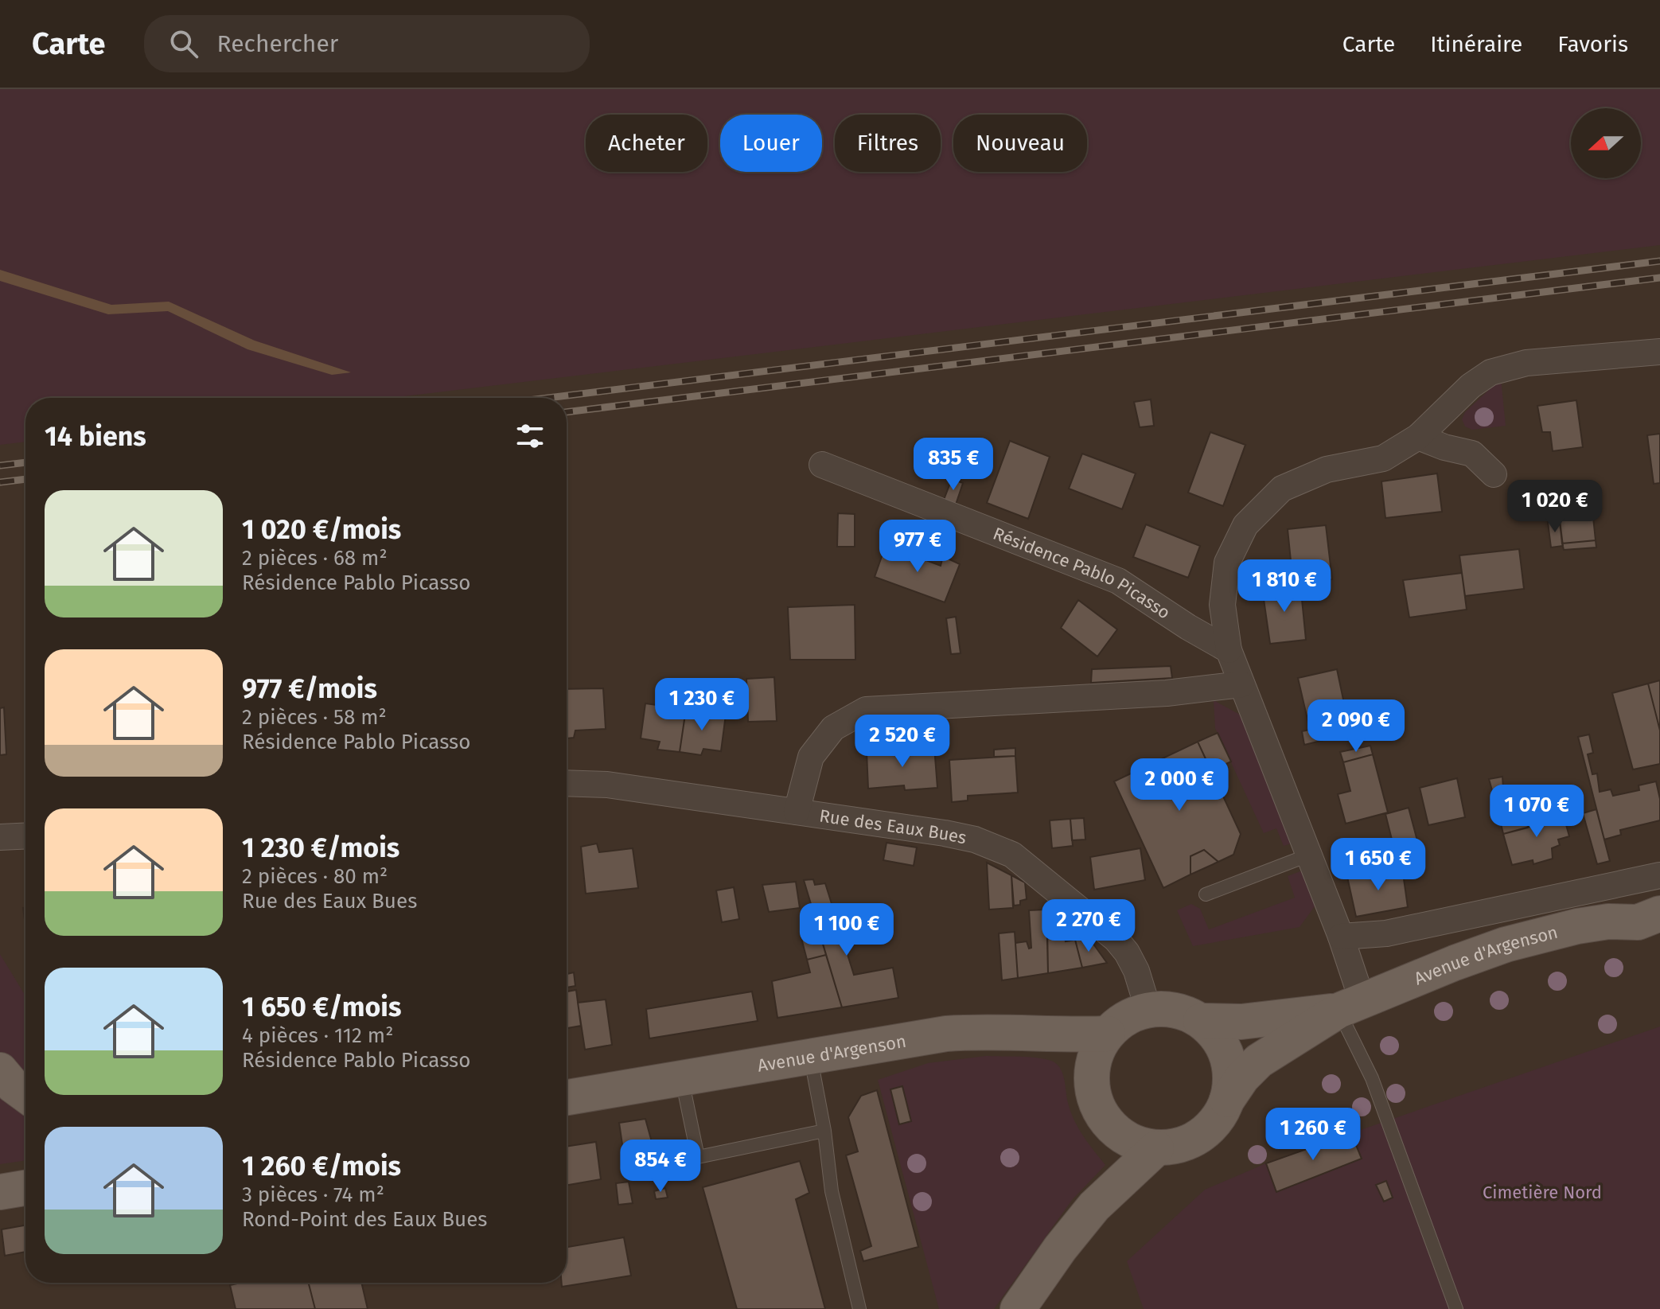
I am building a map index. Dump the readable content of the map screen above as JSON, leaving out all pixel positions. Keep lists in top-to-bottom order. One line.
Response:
{"streets":{"main road":["Avenue d'Argenson"],"street":["Résidence Pablo Picasso","Rue des Eaux Bues"]},"crossings":[["Rue des Eaux Bues","Avenue d'Argenson"]],"parks":["Cimetière Nord"],"north":"left","page":{"header":"Carte","search":"Rechercher","nav":["Carte","Itinéraire","Favoris"],"chip":["Acheter","Louer","Filtres","Nouveau"],"heading":"14 biens","price":["835 €","1 020 €","977 €","1 810 €","1 230 €","2 090 €","2 520 €","2 000 €","1 070 €","1 650 €","2 270 €","1 100 €","1 260 €","854 €"],"list":[{"name":"1 020 €/mois","note":"2 pièces · 68 m² · Résidence Pablo Picasso"},{"name":"977 €/mois","note":"2 pièces · 58 m² · Résidence Pablo Picasso"},{"name":"1 230 €/mois","note":"2 pièces · 80 m² · Rue des Eaux Bues"},{"name":"1 650 €/mois","note":"4 pièces · 112 m² · Résidence Pablo Picasso"},{"name":"1 260 €/mois","note":"3 pièces · 74 m² · Rond-Point des Eaux Bues"}]}}
